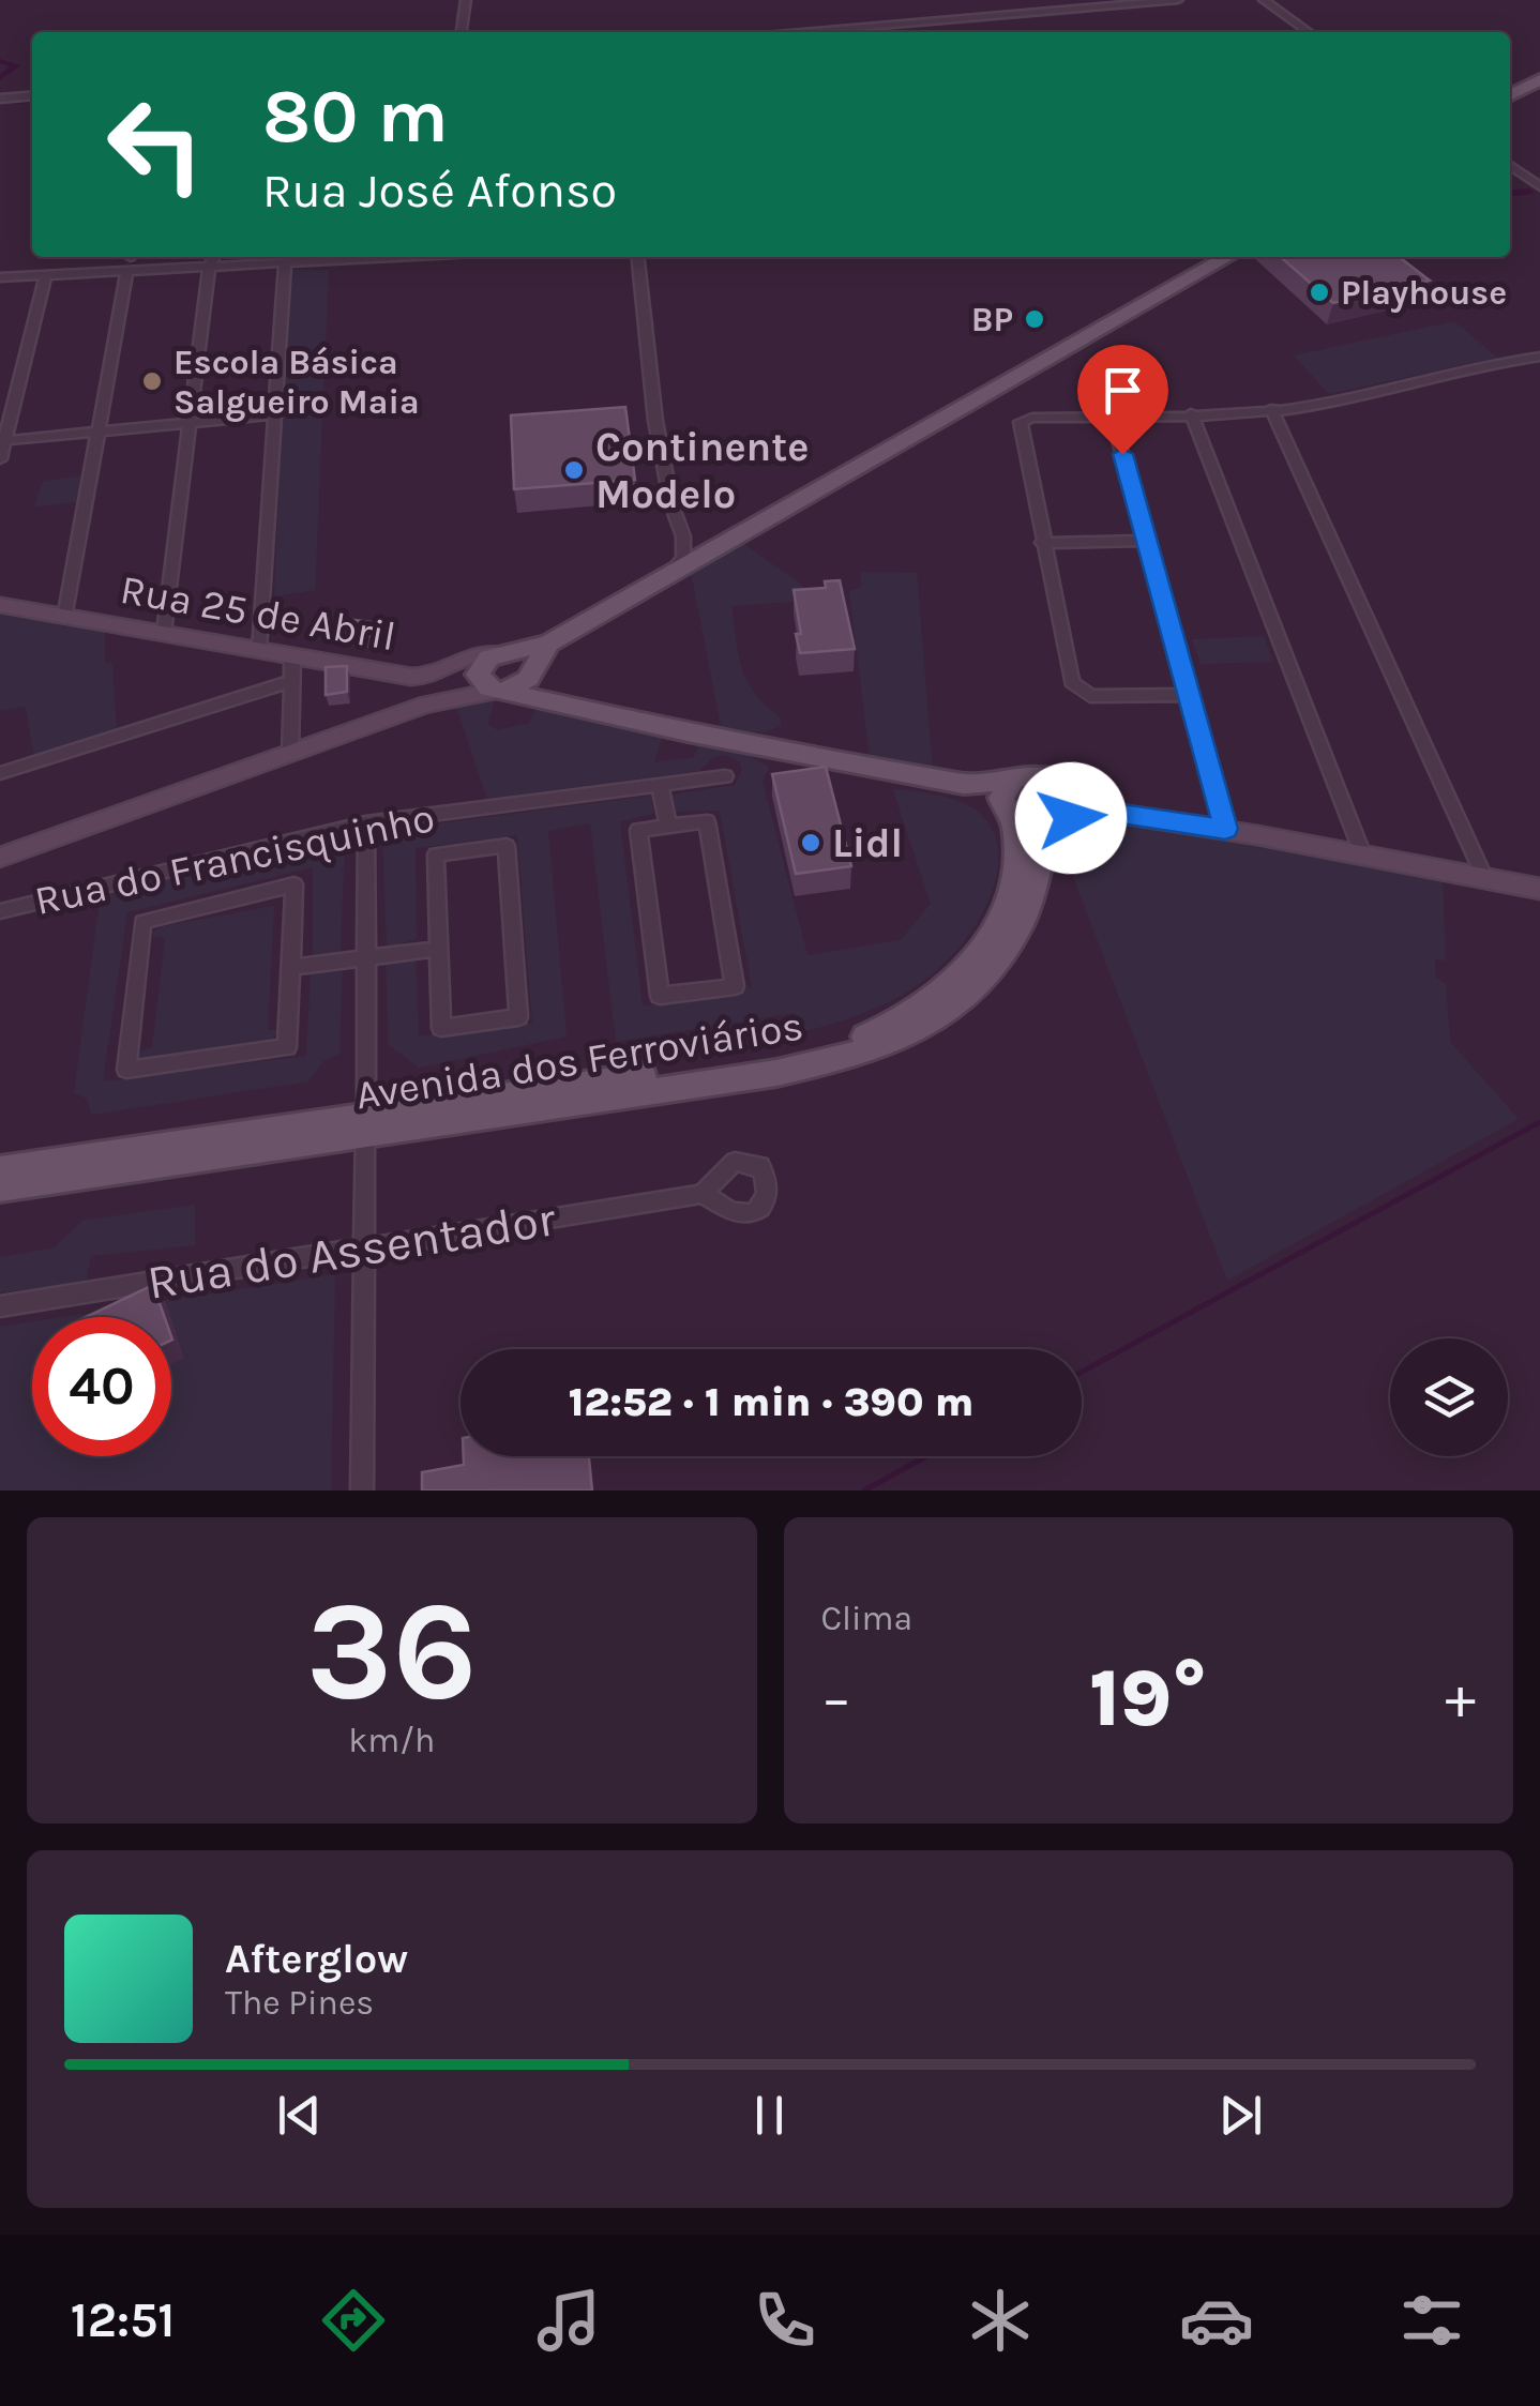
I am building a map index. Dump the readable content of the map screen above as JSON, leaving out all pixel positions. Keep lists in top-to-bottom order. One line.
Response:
{"streets":{"main road":["Avenida dos Ferroviários"],"street":["Rua 25 de Abril","Rua do Francisquinho","Rua do Assentador"]},"places":["Playhouse","BP","Escola Básica Salgueiro Maia","Continente Modelo","Lidl"],"page":{"turn":["80 m","Rua José Afonso"],"limit":"40","trip":"12:52 · 1 min · 390 m","tile":[["36","km/h"],"Clima"],"heat":["−","19°","+"],"song":["Afterglow","The Pines"],"tabs":"12:51"}}
